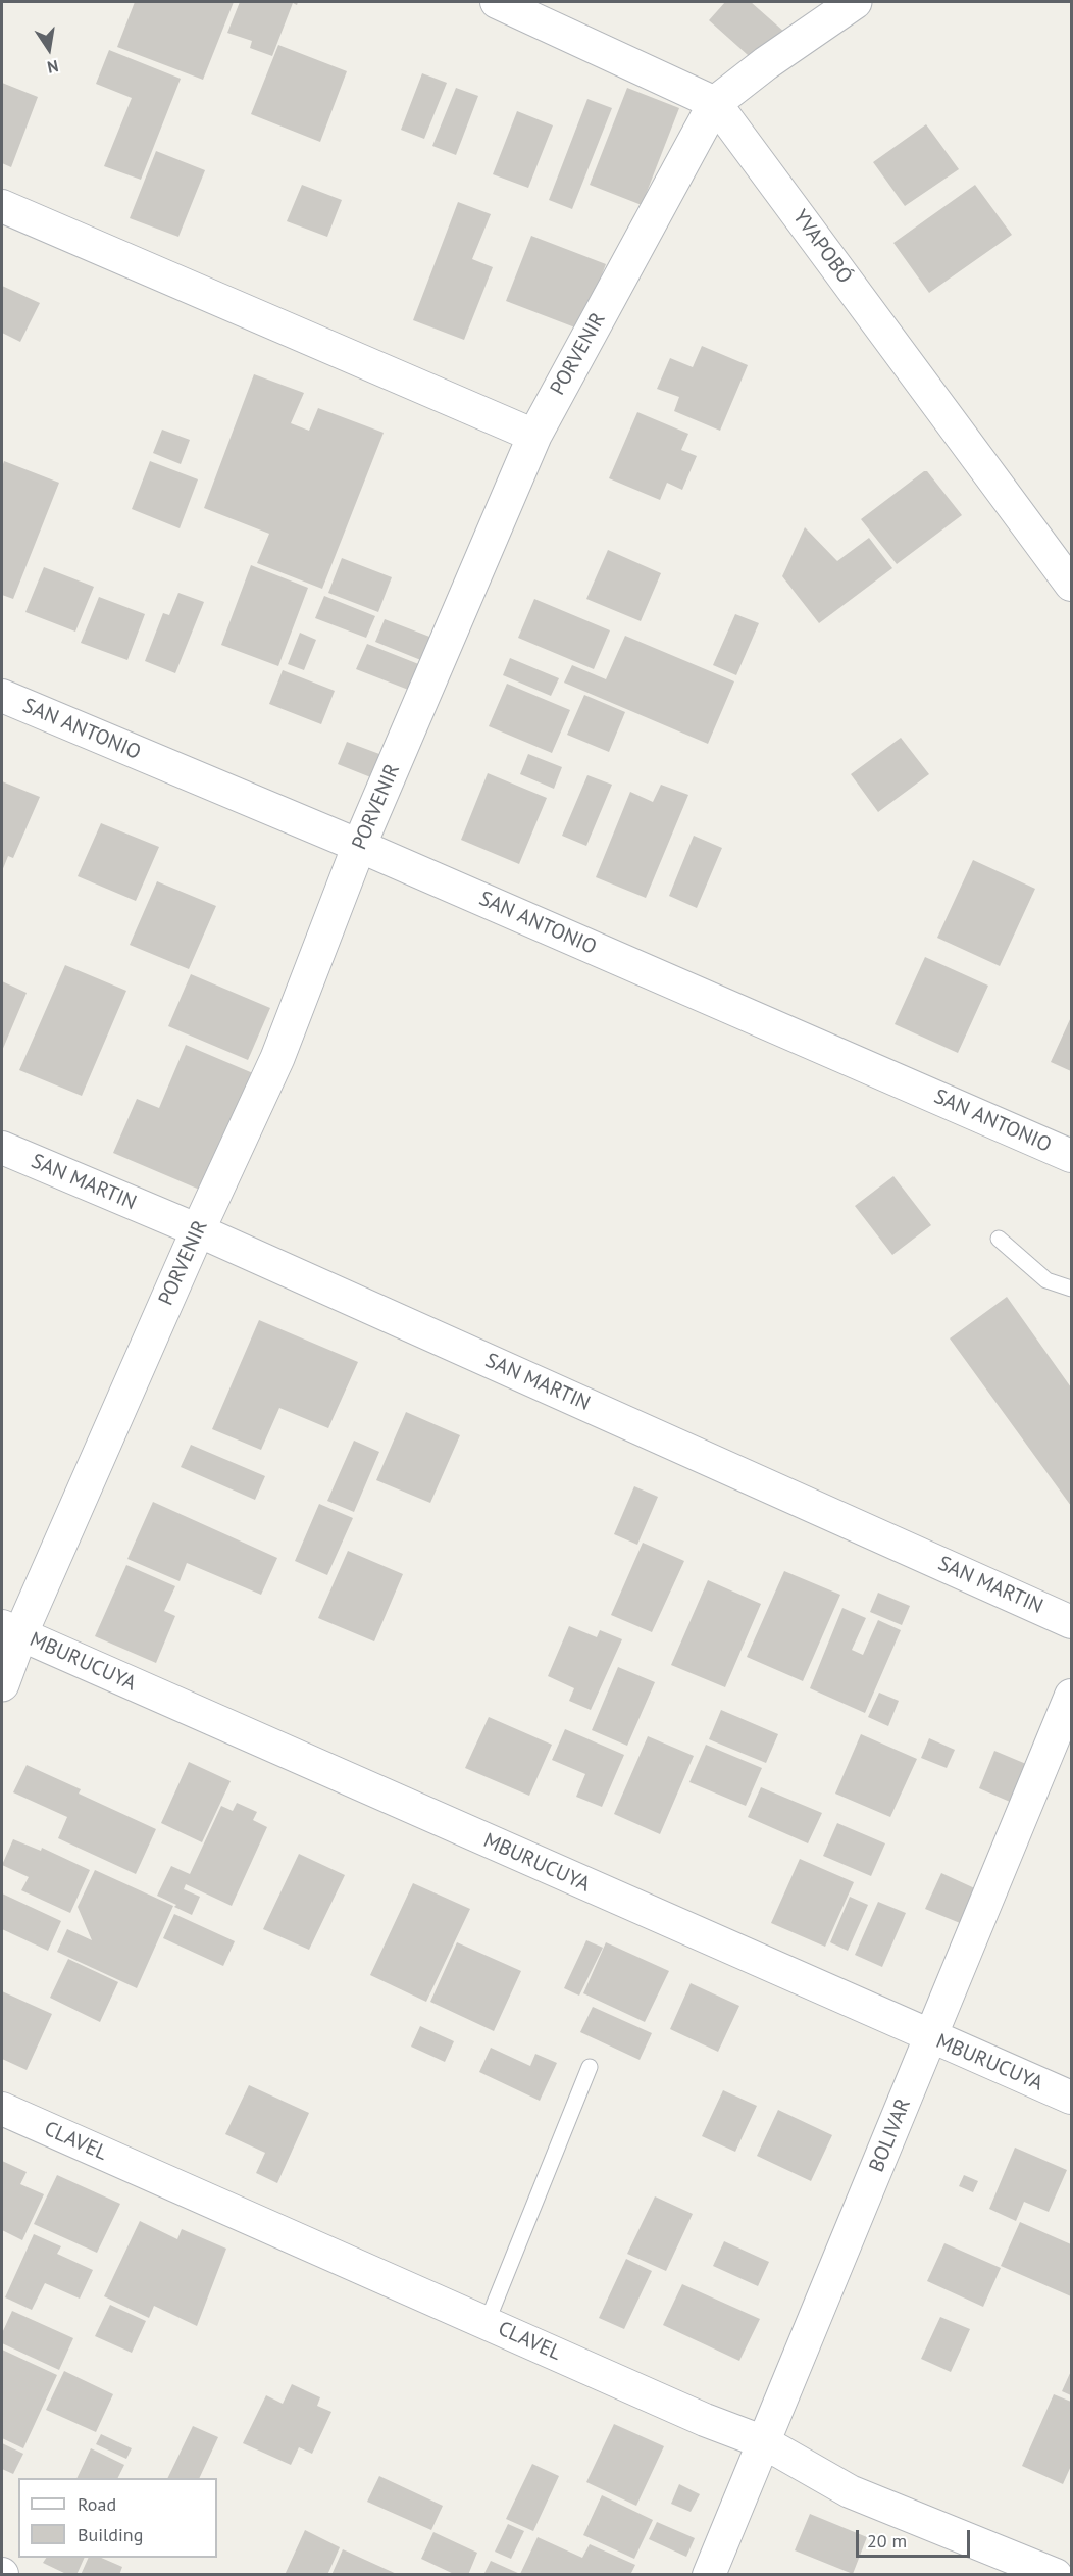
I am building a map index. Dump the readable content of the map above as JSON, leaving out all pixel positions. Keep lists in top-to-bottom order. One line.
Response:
{"streets":{"street":["YVAPOBÓ","PORVENIR","SAN ANTONIO","SAN MARTIN","MBURUCUYA","BOLIVAR","CLAVEL"]},"crossings":[["YVAPOBÓ","PORVENIR"],["PORVENIR","SAN ANTONIO"],["PORVENIR","SAN MARTIN"],["PORVENIR","MBURUCUYA"],["MBURUCUYA","BOLIVAR"],["BOLIVAR","CLAVEL"]],"legend":["Road","Building"],"scale_bar":"20 m","north":"bottom"}
